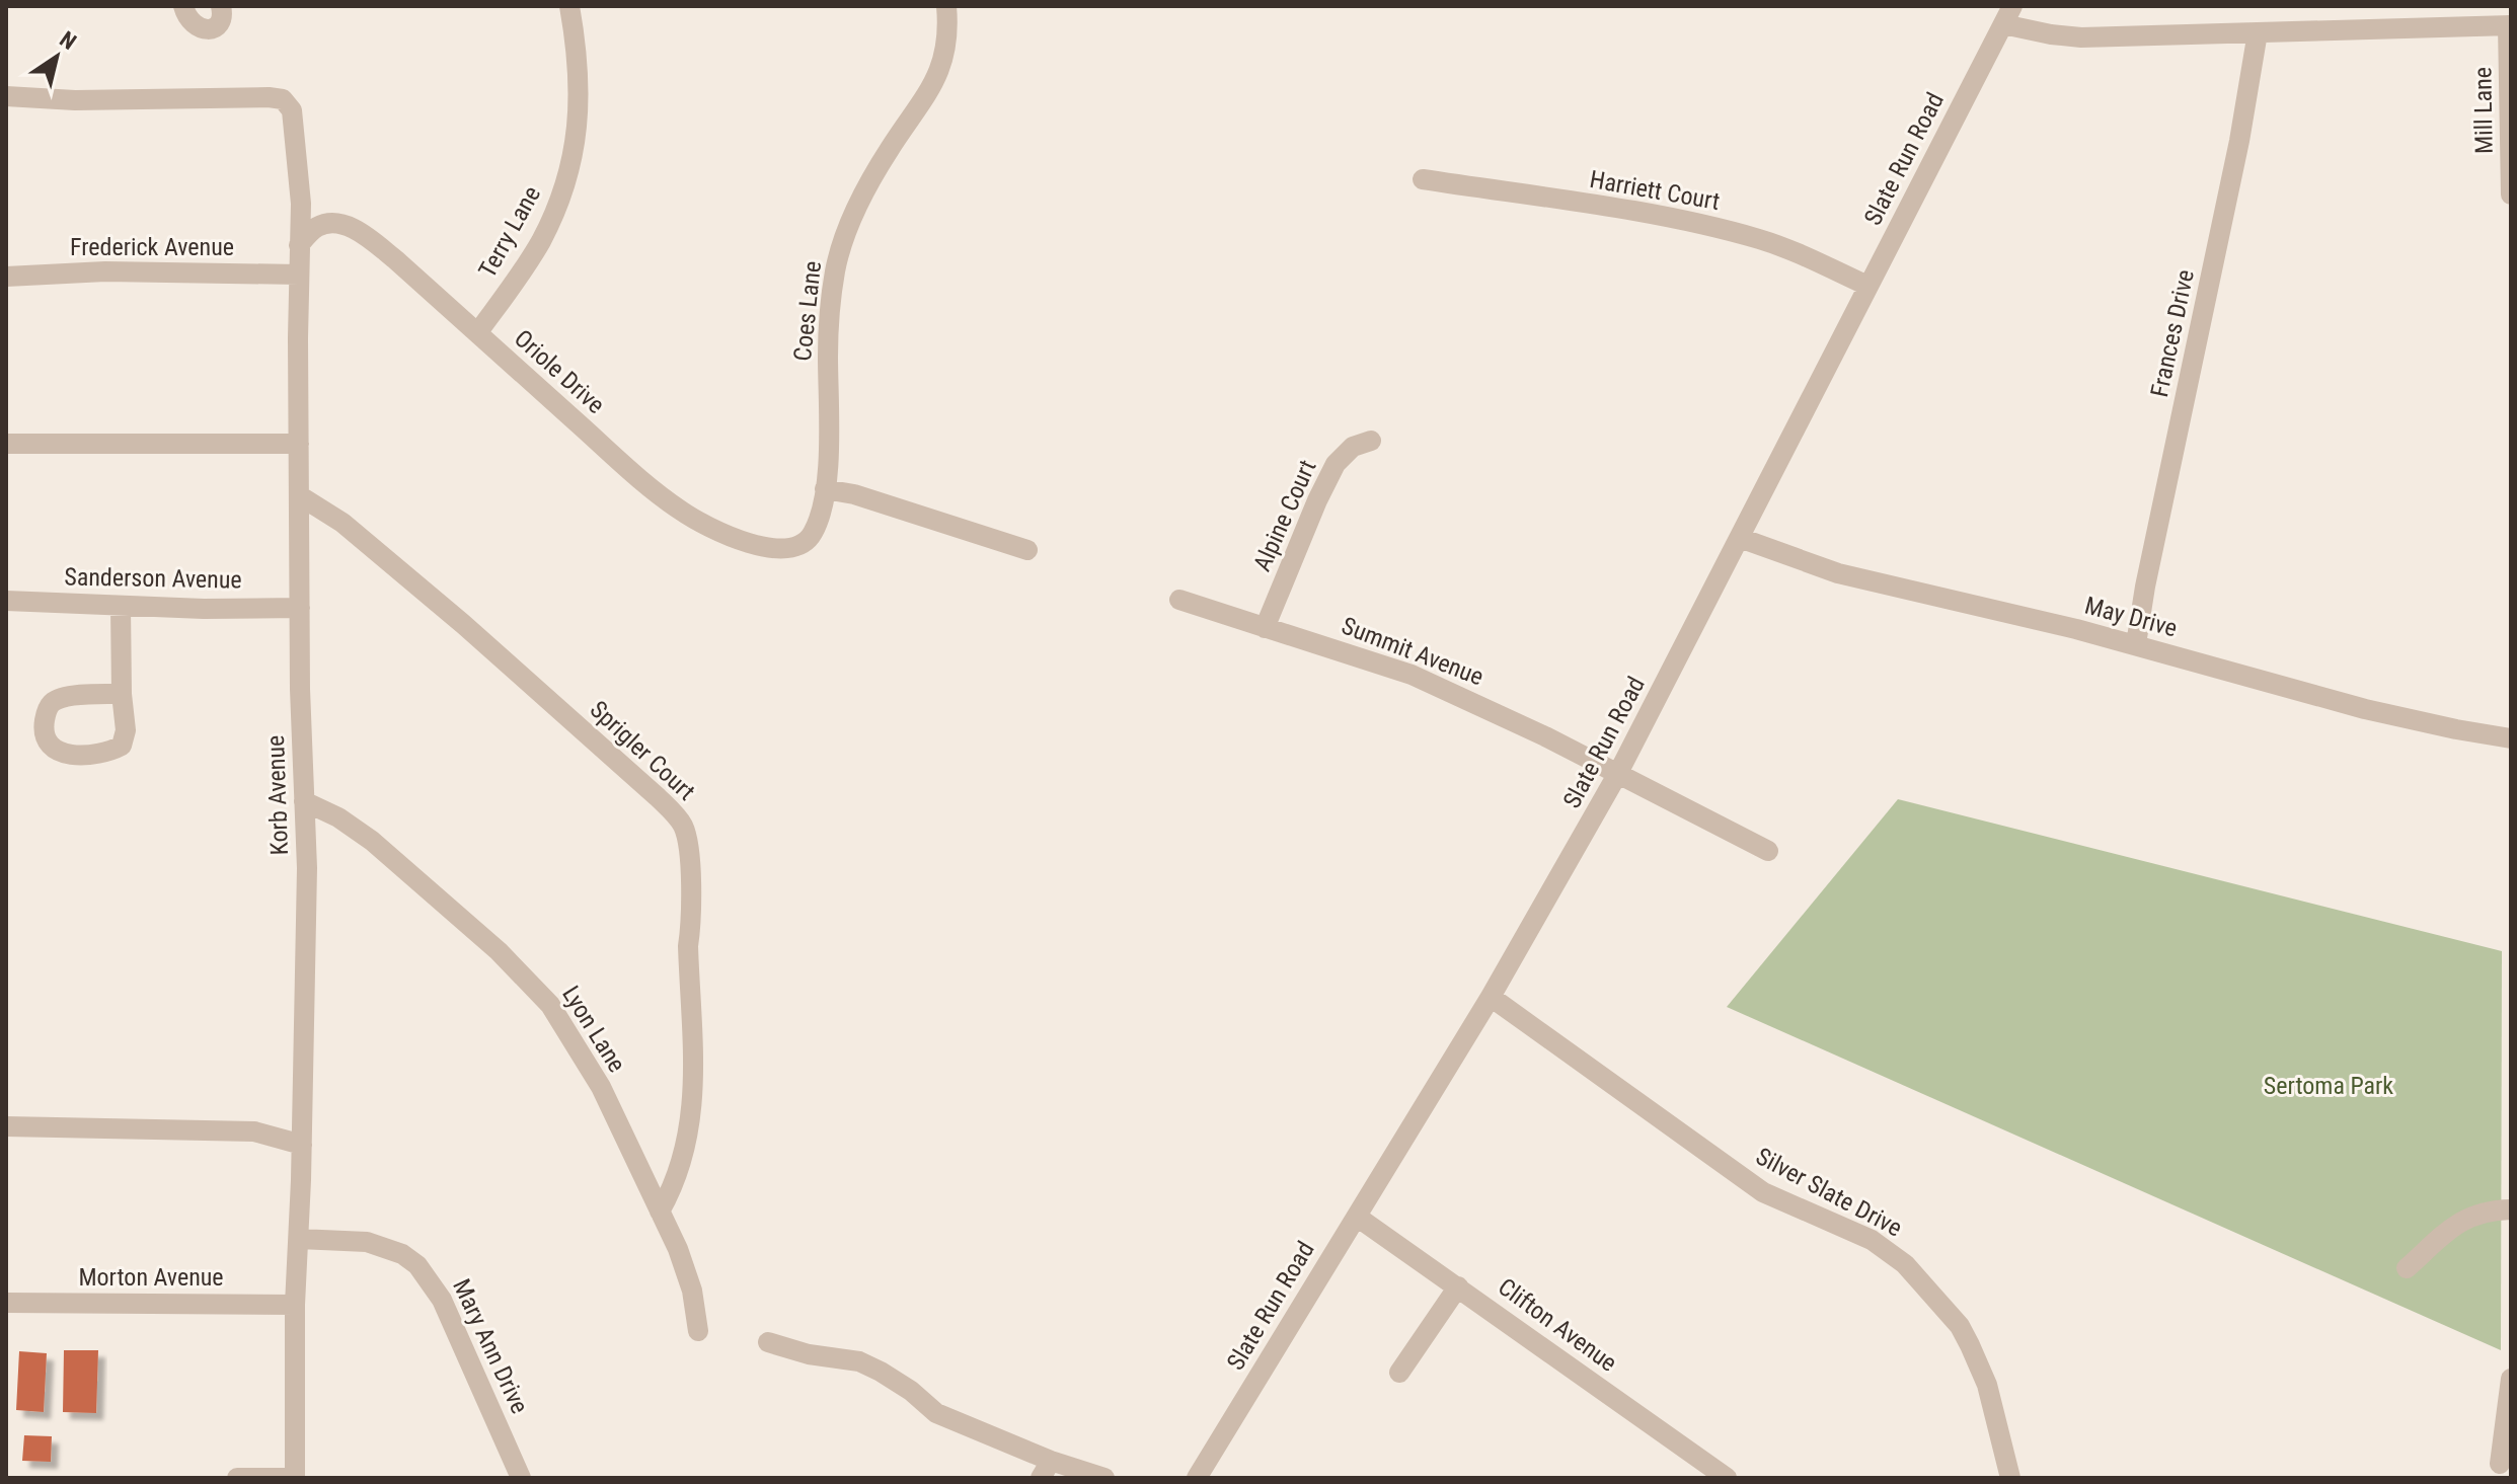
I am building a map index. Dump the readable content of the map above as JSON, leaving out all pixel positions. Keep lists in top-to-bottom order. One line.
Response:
{"streets":{"street":["Mill Lane","Slate Run Road","Harriett Court","Terry Lane","Frederick Avenue","Coes Lane","Frances Drive","Oriole Drive","Alpine Court","Sanderson Avenue","May Drive","Summit Avenue","Sprigler Court","Korb Avenue","Lyon Lane","Silver Slate Drive","Morton Avenue","Clifton Avenue","Mary Ann Drive"]},"crossings":[["Slate Run Road","Harriett Court"],["Slate Run Road","May Drive"],["Slate Run Road","Summit Avenue"],["Slate Run Road","Silver Slate Drive"],["Slate Run Road","Clifton Avenue"],["Terry Lane","Oriole Drive"],["Frederick Avenue","Korb Avenue"],["Coes Lane","Oriole Drive"],["Frances Drive","May Drive"],["Oriole Drive","Korb Avenue"],["Alpine Court","Summit Avenue"],["Sanderson Avenue","Korb Avenue"],["Sprigler Court","Korb Avenue"],["Sprigler Court","Lyon Lane"],["Korb Avenue","Lyon Lane"],["Korb Avenue","Morton Avenue"],["Korb Avenue","Mary Ann Drive"]],"parks":["Sertoma Park"],"north":"top right"}
